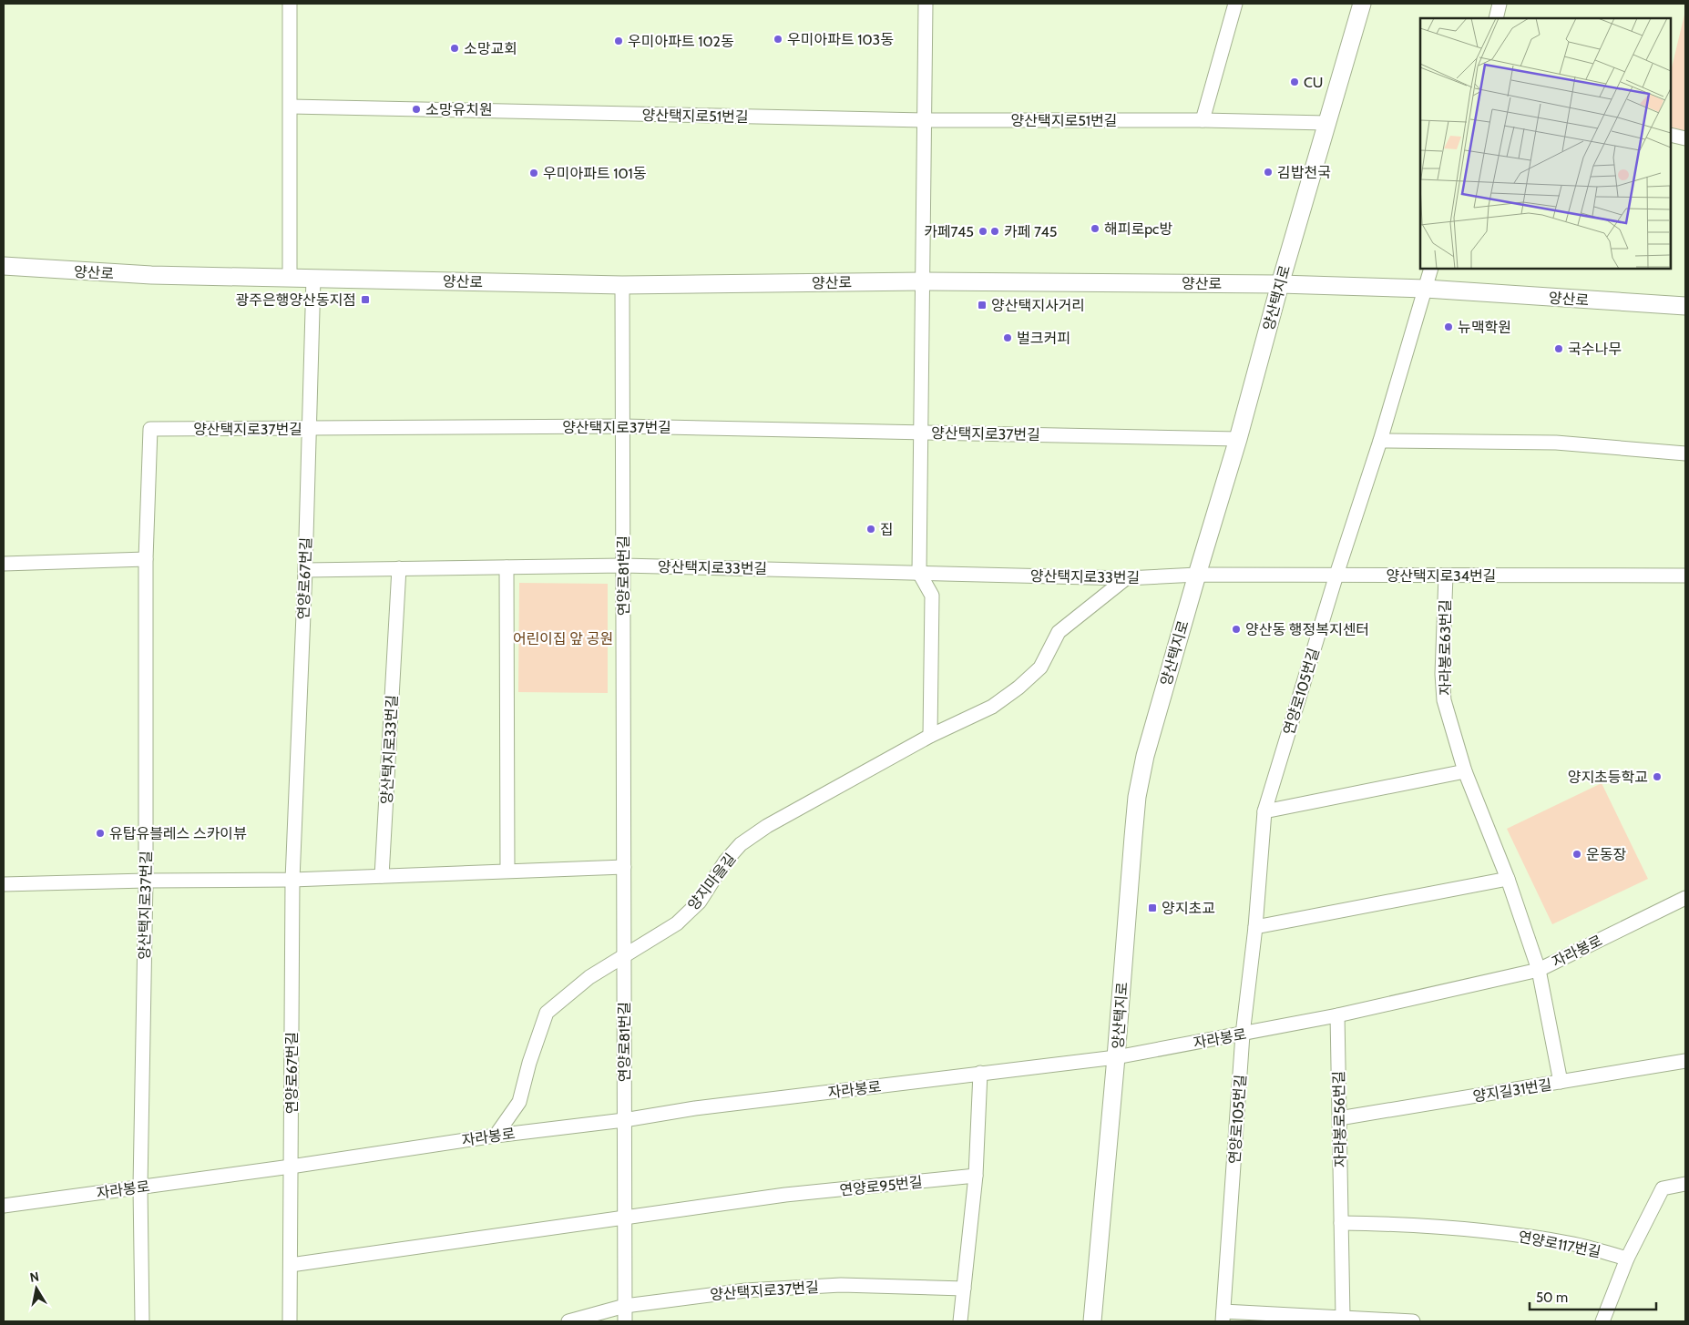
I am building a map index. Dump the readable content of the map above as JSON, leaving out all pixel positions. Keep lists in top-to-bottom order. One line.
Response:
{"streets":{"street":["양산택지로51번길","양산로","양산택지로","양산택지로37번길","양산택지로33번길","연양로81번길","양산택지로34번길","연양로67번길","자라봉로63번길","연양로105번길","양지마을길","자라봉로","양지길31번길","자라봉로56번길","연양로95번길","연양로117번길"]},"crossings":[["양산택지로51번길","양산택지로"],["양산로","양산택지로"],["양산로","연양로81번길"],["양산로","연양로67번길"],["양산로","연양로105번길"],["양산택지로","양산택지로37번길"],["양산택지로","양산택지로33번길"],["양산택지로","양산택지로34번길"],["양산택지로","자라봉로"],["양산택지로37번길","연양로81번길"],["양산택지로37번길","연양로67번길"],["양산택지로37번길","자라봉로"],["양산택지로33번길","연양로81번길"],["양산택지로33번길","양산택지로34번길"],["양산택지로33번길","연양로67번길"],["양산택지로33번길","양지마을길"],["연양로81번길","양지마을길"],["연양로81번길","자라봉로"],["연양로81번길","연양로95번길"],["양산택지로34번길","자라봉로63번길"],["양산택지로34번길","연양로105번길"],["연양로67번길","자라봉로"],["자라봉로63번길","자라봉로"],["자라봉로63번길","양지길31번길"],["연양로105번길","자라봉로"],["연양로105번길","자라봉로56번길"],["양지마을길","자라봉로"],["자라봉로","자라봉로56번길"],["양지길31번길","자라봉로56번길"],["자라봉로56번길","연양로117번길"]],"parks":["어린이집 앞 공원"],"places":{"other":["우미아파트 103동","우미아파트 102동","소망교회","CU","소망유치원","김밥천국","우미아파트 101동","해피로pc방","카페745","카페 745","뉴맥학원","벌크커피","국수나무","집","양산동 행정복지센터","양지초등학교","유탑유블레스 스카이뷰","운동장"],"transit":["광주은행양산동지점","양산택지사거리","양지초교"]},"scale_bar":"50 m","north":"top"}
